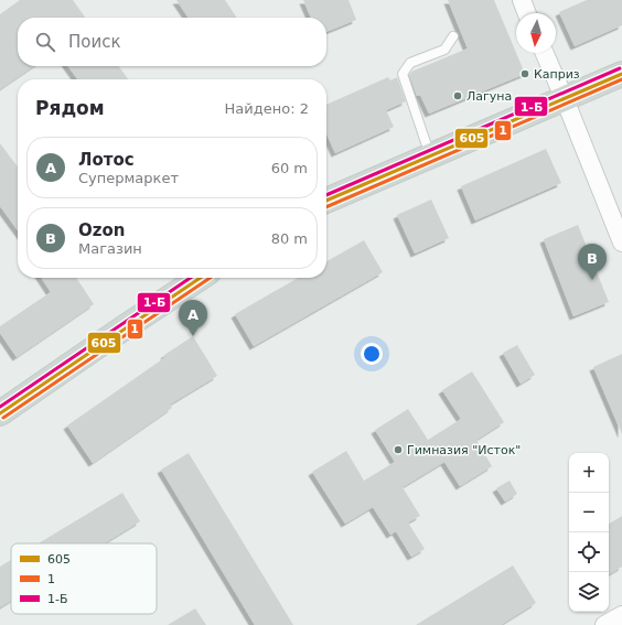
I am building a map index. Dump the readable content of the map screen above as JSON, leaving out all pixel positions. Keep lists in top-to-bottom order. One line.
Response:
{"places":["Каприз","Лагуна","Гимназия \"Исток\""],"lines":["transit line 1-Б","transit line 605","transit line 1"],"legend":["605","1","1-Б"],"north":"bottom","page":{"search":"Поиск","heading":["Рядом","Найдено: 2"],"list":[{"mark":"A","name":"Лотос","note":"Супермаркет","value":"60 m"},{"mark":"B","name":"Ozon","note":"Магазин","value":"80 m"}],"pins":["B","A"],"map_buttons":["+","−"]}}
